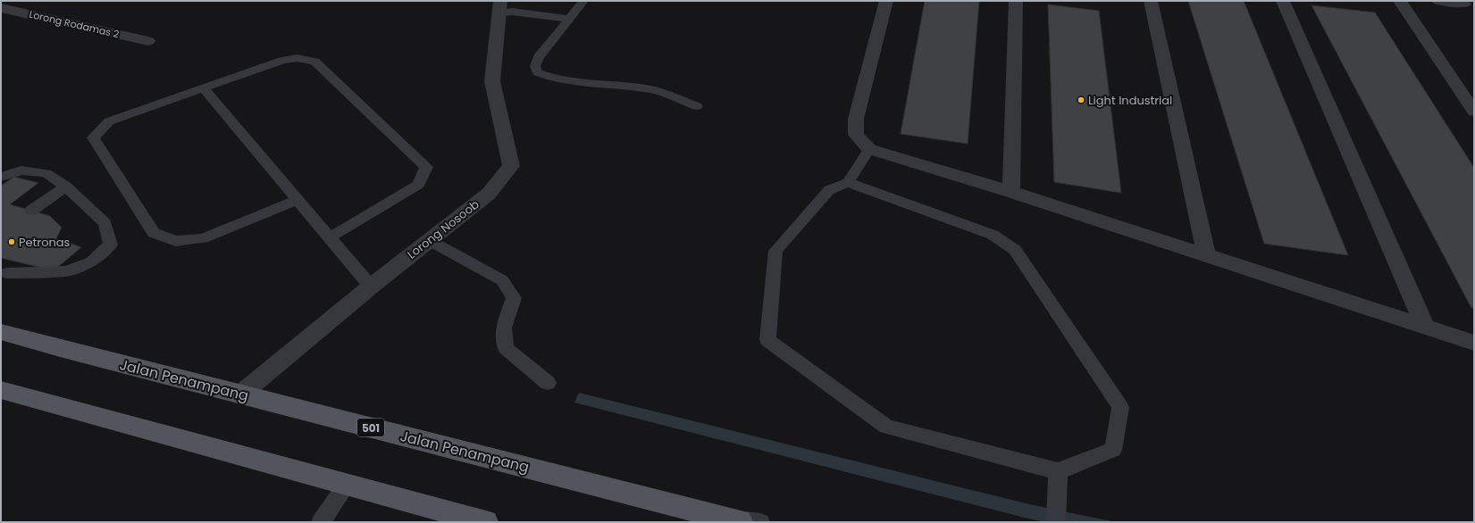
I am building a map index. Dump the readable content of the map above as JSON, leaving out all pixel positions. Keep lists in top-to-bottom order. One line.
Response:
{"streets":{"main road":["Jalan Penampang","501"],"street":["Lorong Rodamas 2","Lorong Nosoob"]},"crossings":[["Lorong Nosoob","Jalan Penampang"]],"places":["Light Industrial","Petronas"]}
